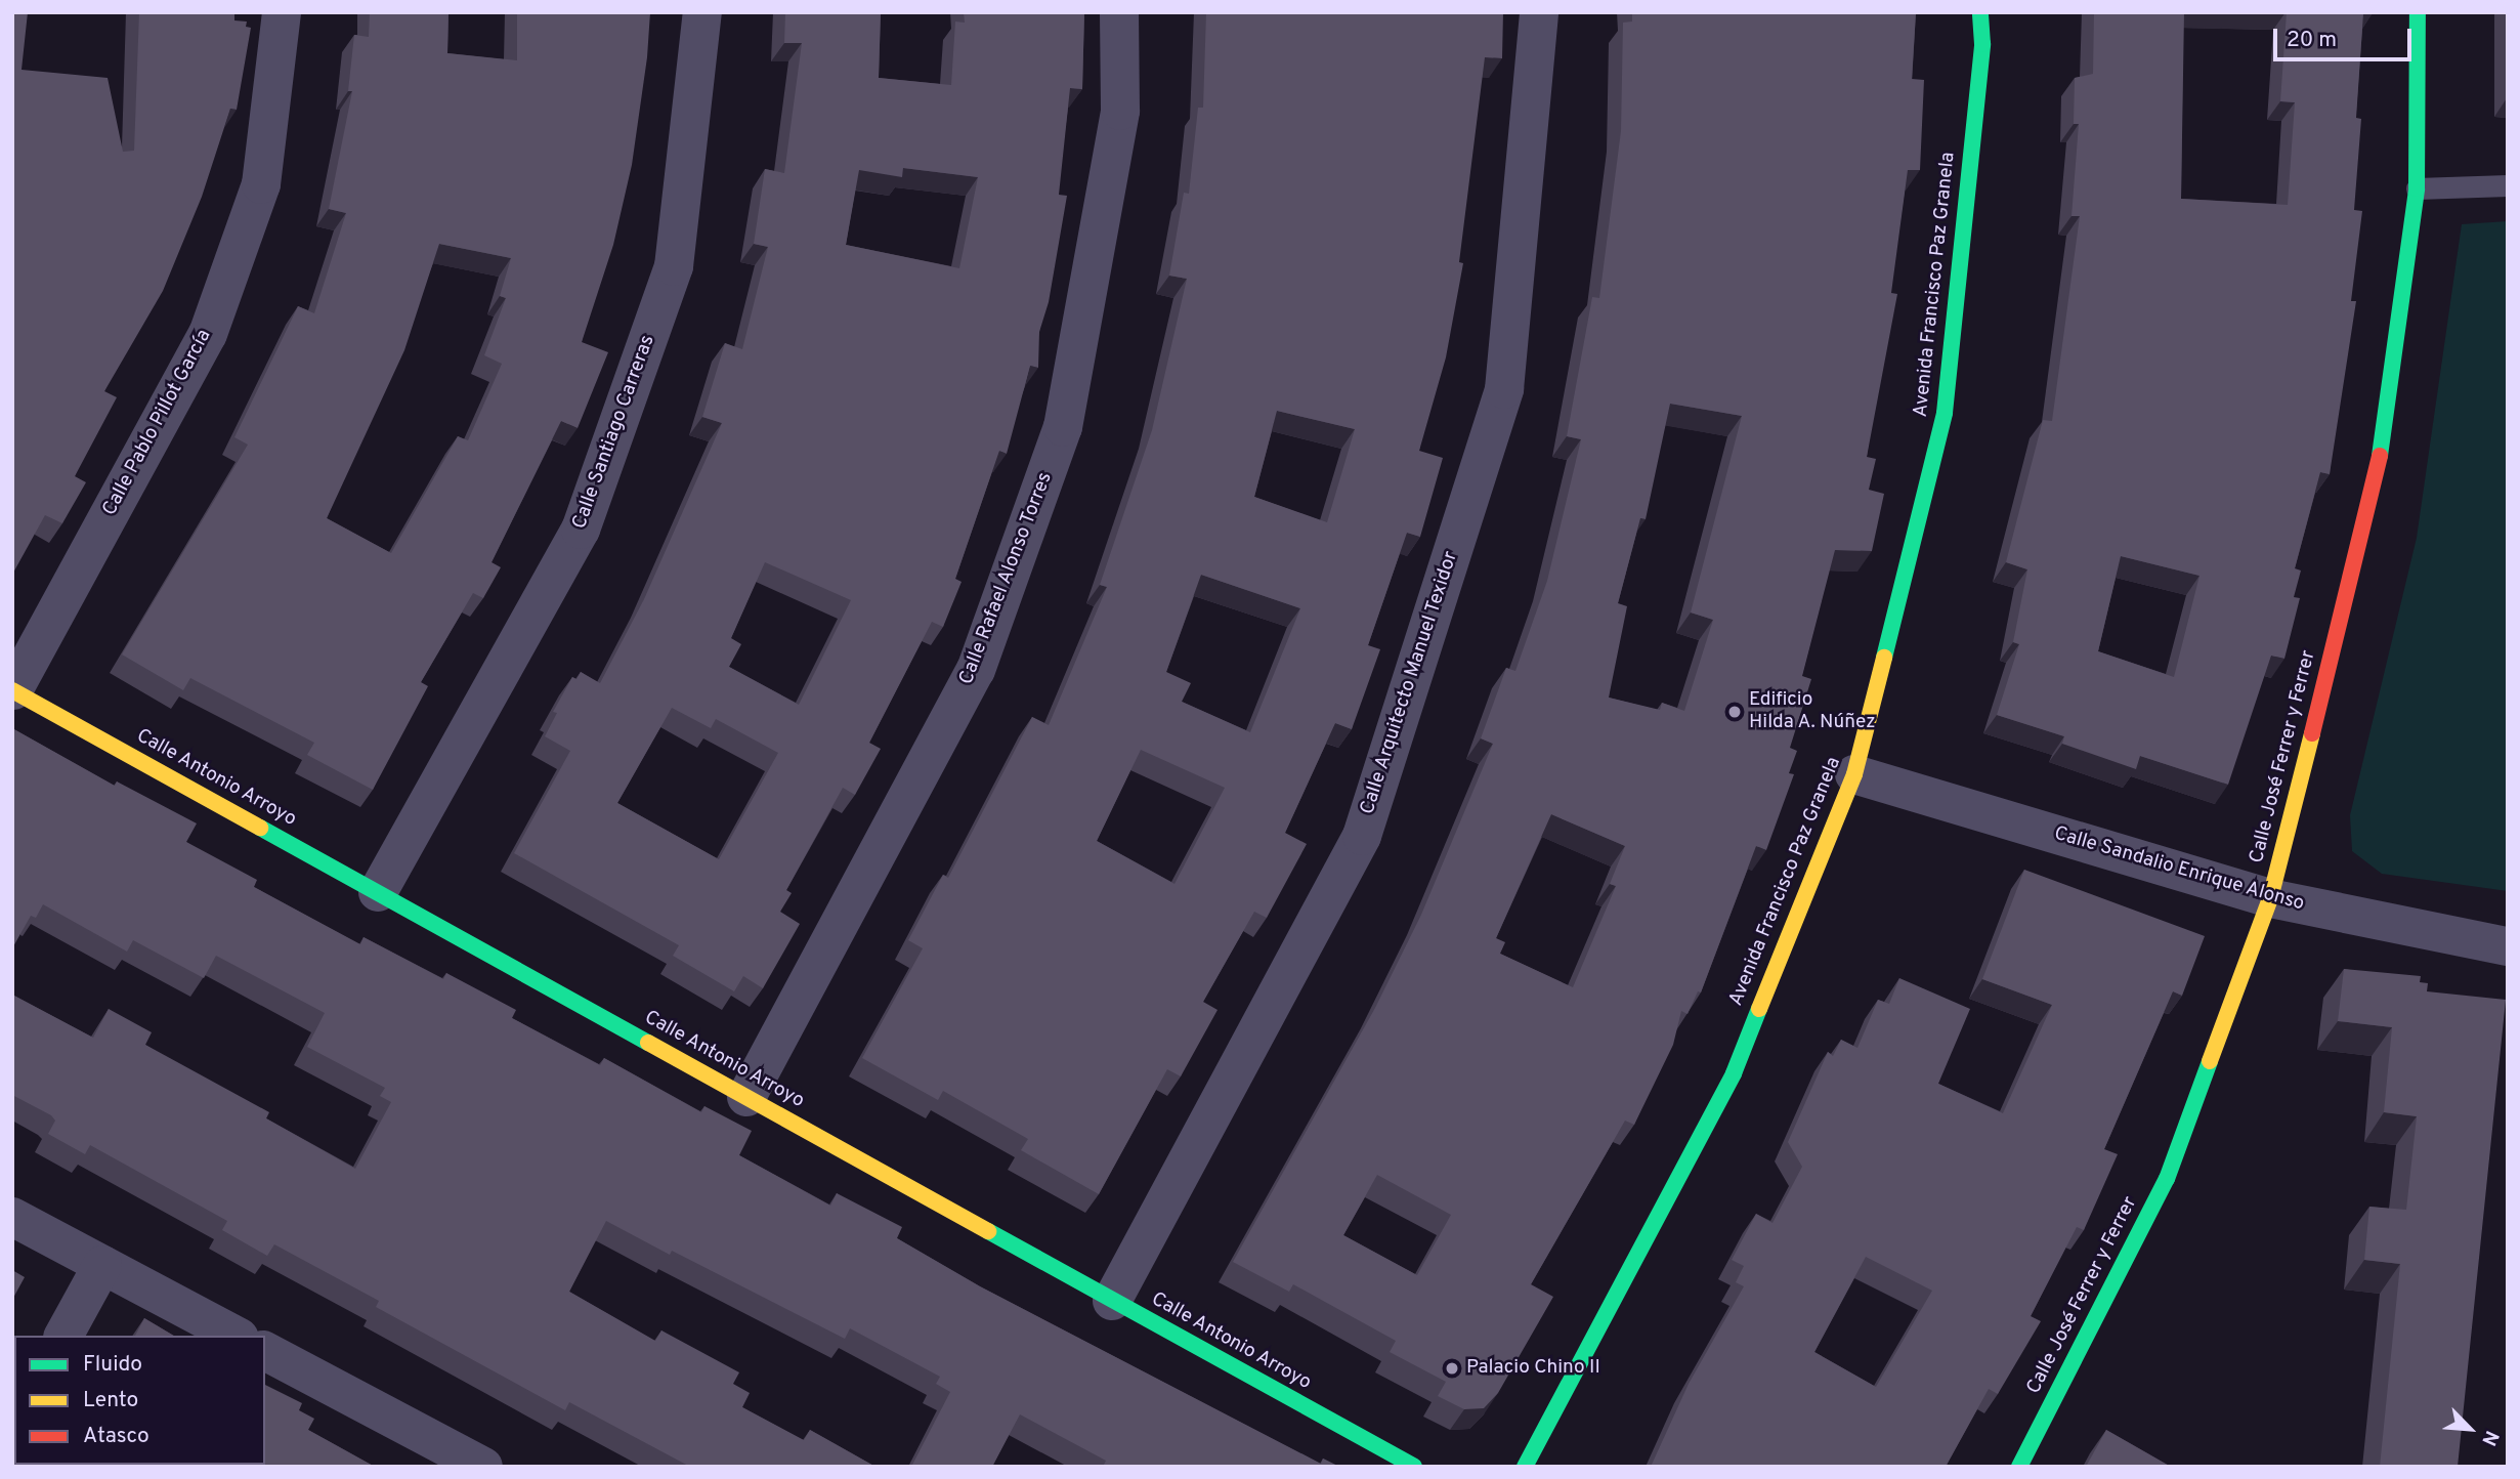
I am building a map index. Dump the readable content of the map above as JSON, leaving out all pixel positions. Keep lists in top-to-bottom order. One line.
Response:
{"streets":{"street":["Avenida Francisco Paz Granela","Calle Pablo Pillot García","Calle Santiago Carreras","Calle Rafael Alonso Torres","Calle Arquitecto Manuel Texidor","Calle José Ferrer y Ferrer","Calle Antonio Arroyo","Calle Sandalio Enrique Alonso"]},"crossings":[["Avenida Francisco Paz Granela","Calle Sandalio Enrique Alonso"],["Calle Pablo Pillot García","Calle Antonio Arroyo"],["Calle Santiago Carreras","Calle Antonio Arroyo"],["Calle Rafael Alonso Torres","Calle Antonio Arroyo"],["Calle Arquitecto Manuel Texidor","Calle Antonio Arroyo"],["Calle José Ferrer y Ferrer","Calle Sandalio Enrique Alonso"]],"places":["Edificio Hilda A. Núñez","Palacio Chino II"],"legend":["Fluido","Lento","Atasco"],"scale_bar":"20 m","north":"bottom right"}
